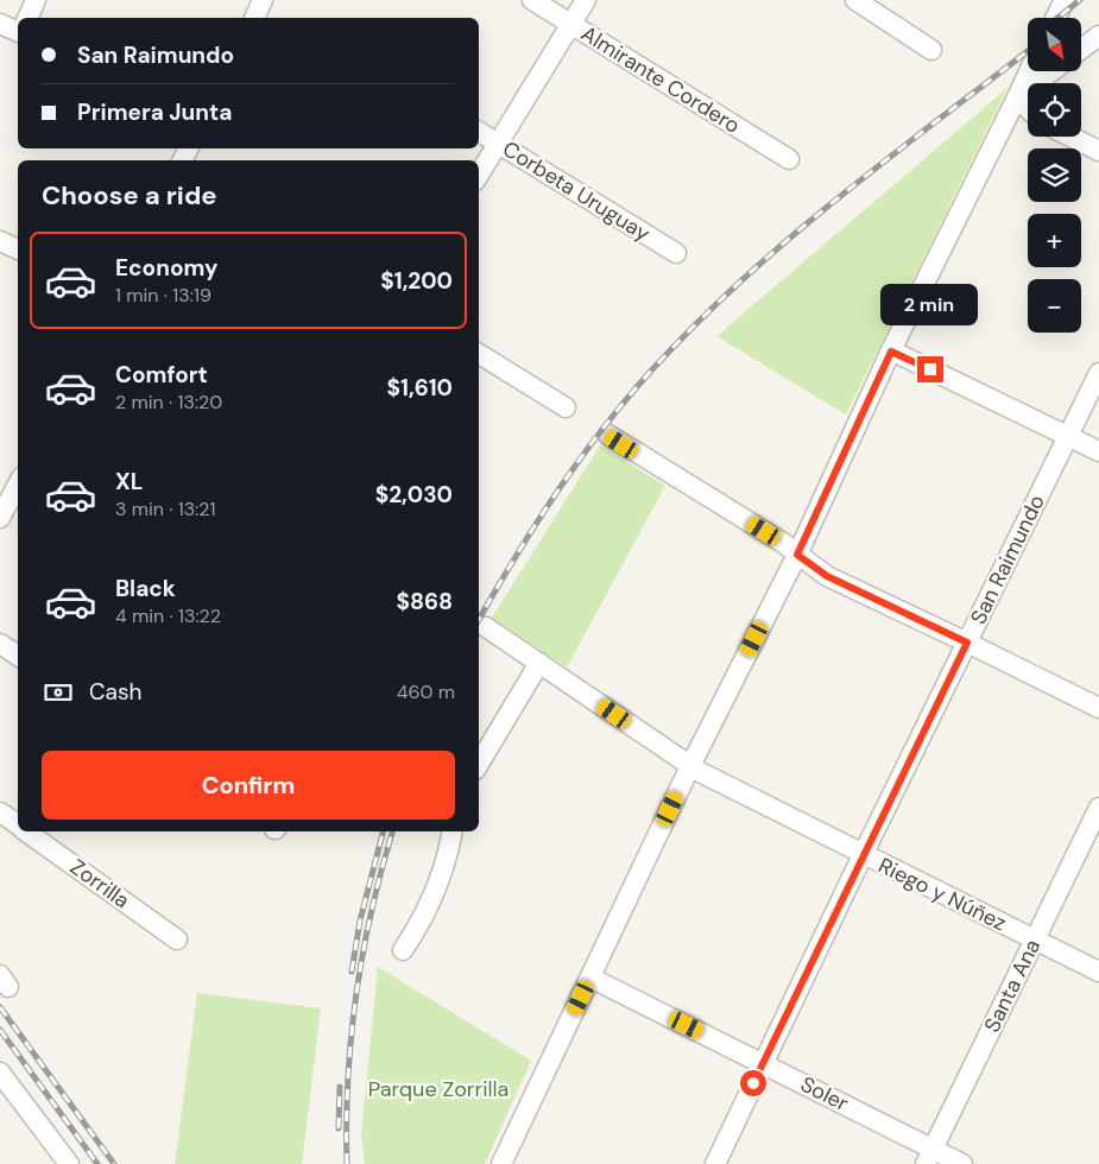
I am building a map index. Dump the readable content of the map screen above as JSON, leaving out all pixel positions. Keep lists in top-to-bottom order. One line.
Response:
{"streets":{"street":["Almirante Cordero","Corbeta Uruguay","San Raimundo","Zorrilla","Riego y Núñez","Santa Ana","Soler"]},"crossings":[["San Raimundo","Riego y Núñez"],["San Raimundo","Soler"],["Riego y Núñez","Santa Ana"],["Santa Ana","Soler"]],"parks":["Parque Zorrilla"],"north":"bottom right","page":{"map_buttons":["+","−"],"banner":["San Raimundo","Primera Junta"],"heading":"Choose a ride","list":[{"name":"Economy","note":"1 min · 13:19","value":"$1,200"},{"name":"Comfort","note":"2 min · 13:20","value":"$1,610"},{"name":"XL","note":"3 min · 13:21","value":"$2,030"},{"name":"Black","note":"4 min · 13:22","value":"$868"}],"bubble":"2 min","pay":["Cash","460 m"],"buttons":"Confirm"}}
